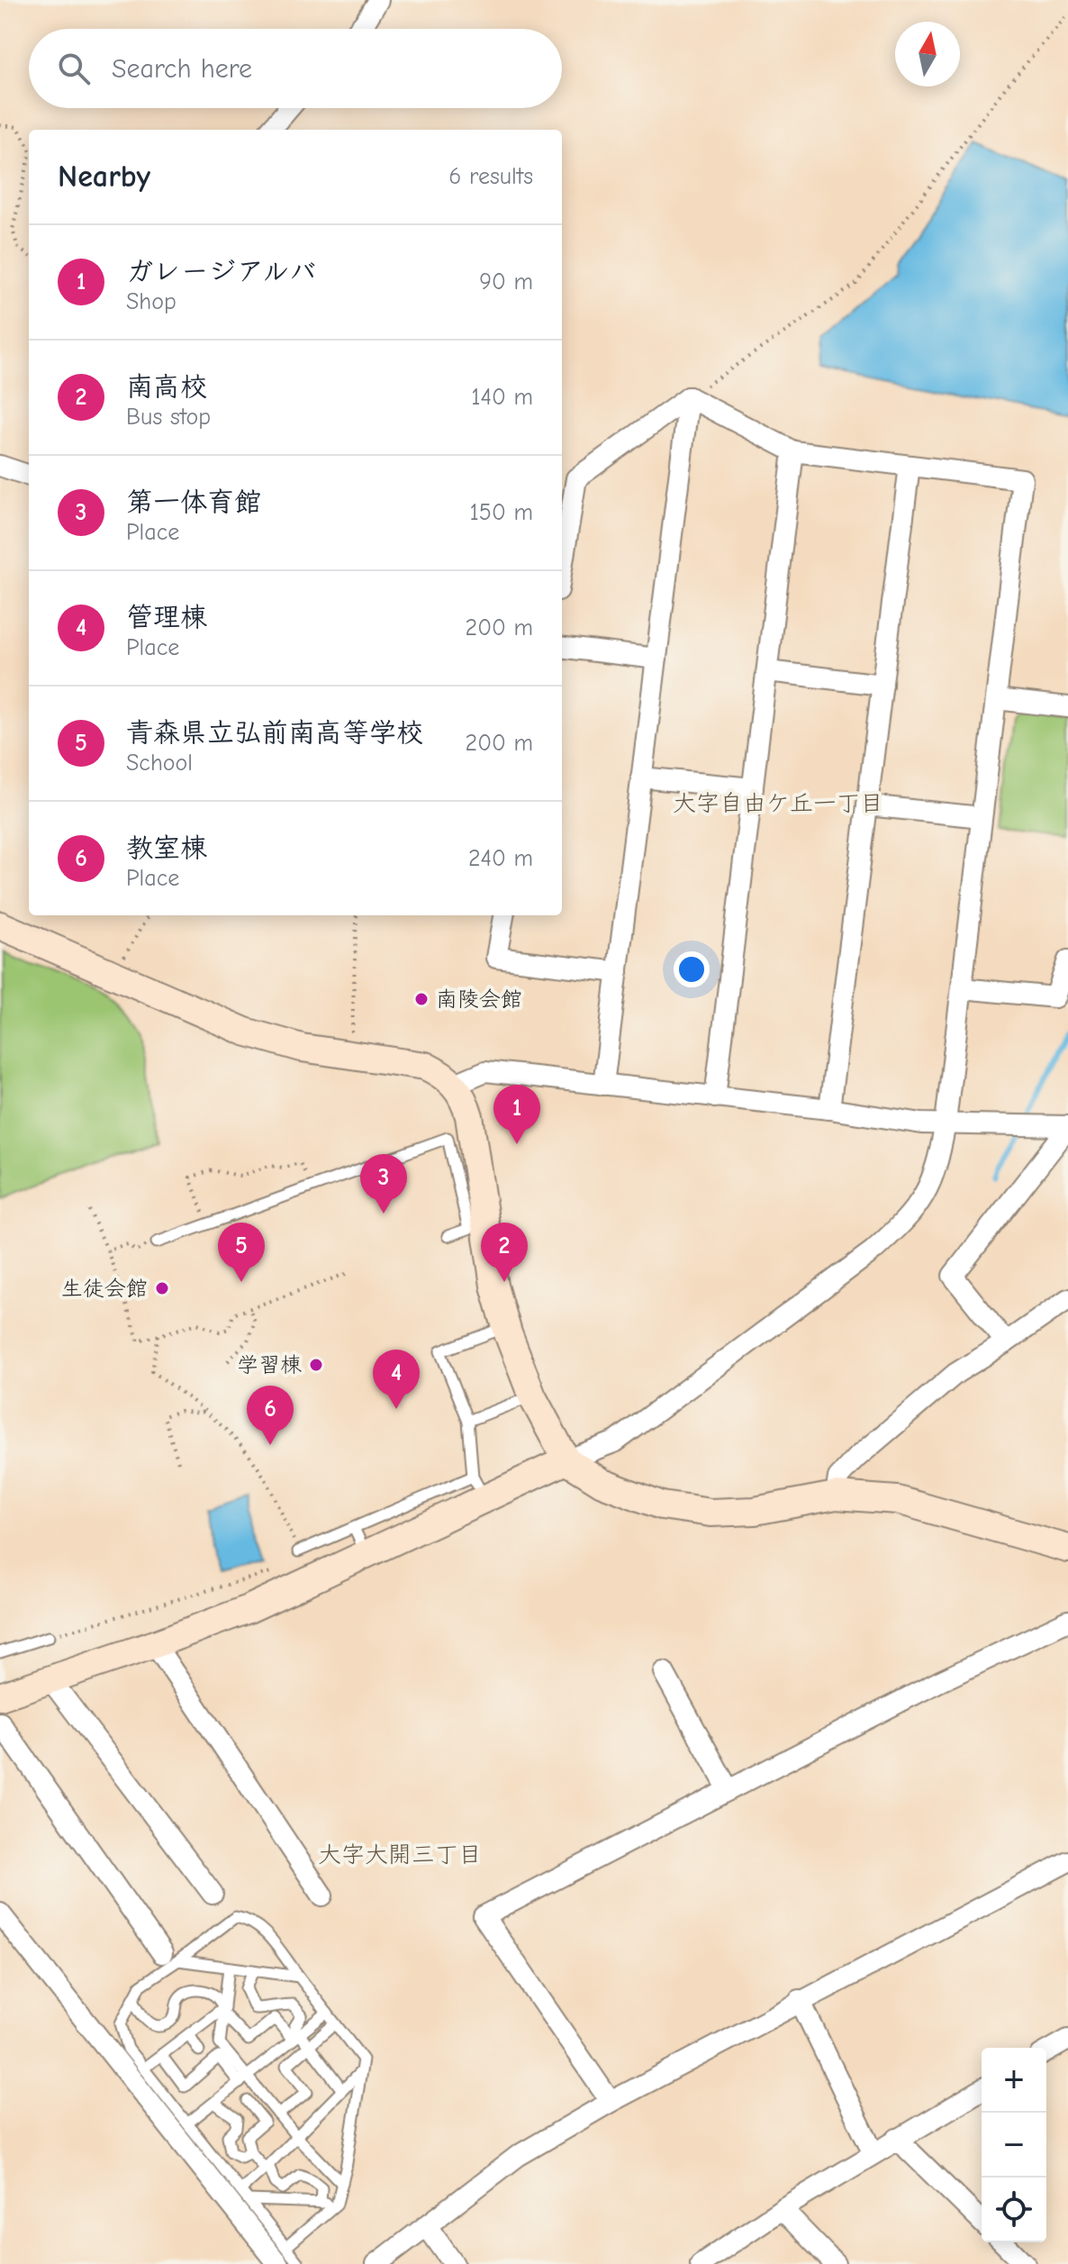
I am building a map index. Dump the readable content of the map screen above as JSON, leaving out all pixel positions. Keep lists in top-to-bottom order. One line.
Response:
{"districts":["大字自由ケ丘一丁目","大字大開三丁目"],"places":["南陵会館","生徒会館","学習棟"],"north":"top","page":{"search":"Search here","heading":["Nearby","6 results"],"list":[{"mark":"1","name":"ガレージアルバ","note":"Shop","value":"90 m"},{"mark":"2","name":"南高校","note":"Bus stop","value":"140 m"},{"mark":"3","name":"第一体育館","note":"Place","value":"150 m"},{"mark":"4","name":"管理棟","note":"Place","value":"200 m"},{"mark":"5","name":"青森県立弘前南高等学校","note":"School","value":"200 m"},{"mark":"6","name":"教室棟","note":"Place","value":"240 m"}],"pins":["1","3","2","5","4","6"],"map_buttons":["+","−"]}}
